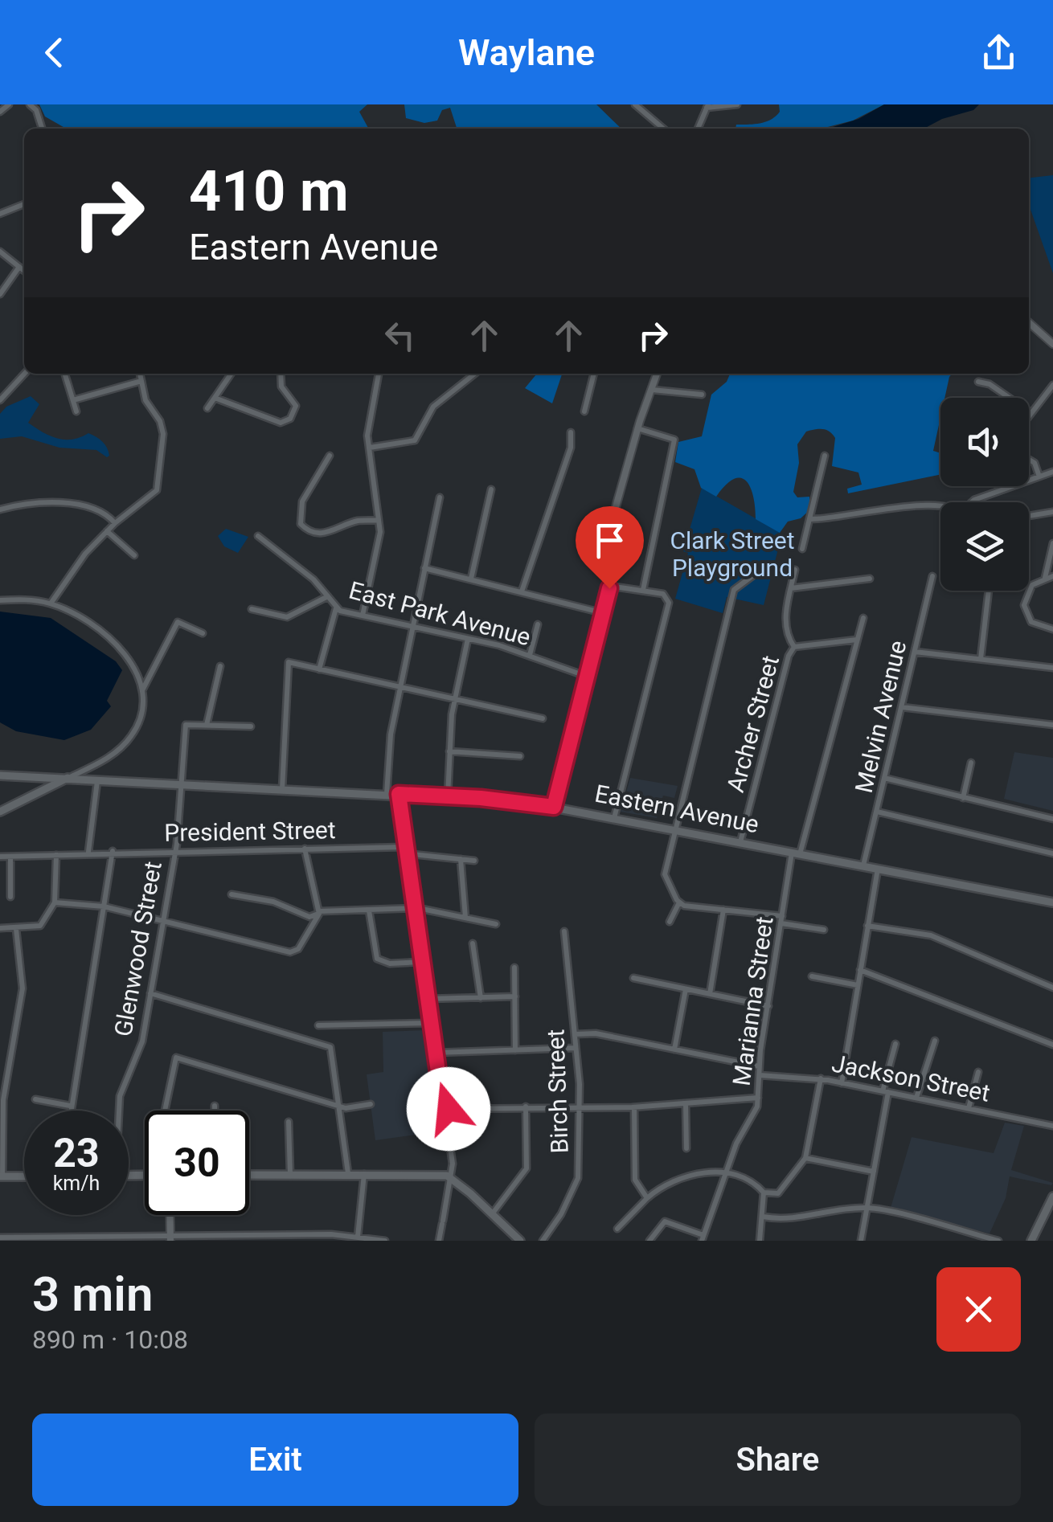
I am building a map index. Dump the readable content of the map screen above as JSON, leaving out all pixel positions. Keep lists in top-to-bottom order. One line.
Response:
{"streets":{"main road":["Eastern Avenue"],"street":["East Park Avenue","Melvin Avenue","Archer Street","President Street","Glenwood Street","Marianna Street","Jackson Street","Birch Street"]},"crossings":[["Melvin Avenue","Eastern Avenue"],["Archer Street","Eastern Avenue"],["Eastern Avenue","Glenwood Street"],["Eastern Avenue","Marianna Street"],["President Street","Glenwood Street"],["Marianna Street","Jackson Street"]],"parks":["Clark Street Playground"],"page":{"header":"Waylane","turn":["410 m","Eastern Avenue"],"speed":"23 km/h","limit":"30","heading":["3 min","890 m · 10:08"],"buttons":["Exit","Share"]}}
